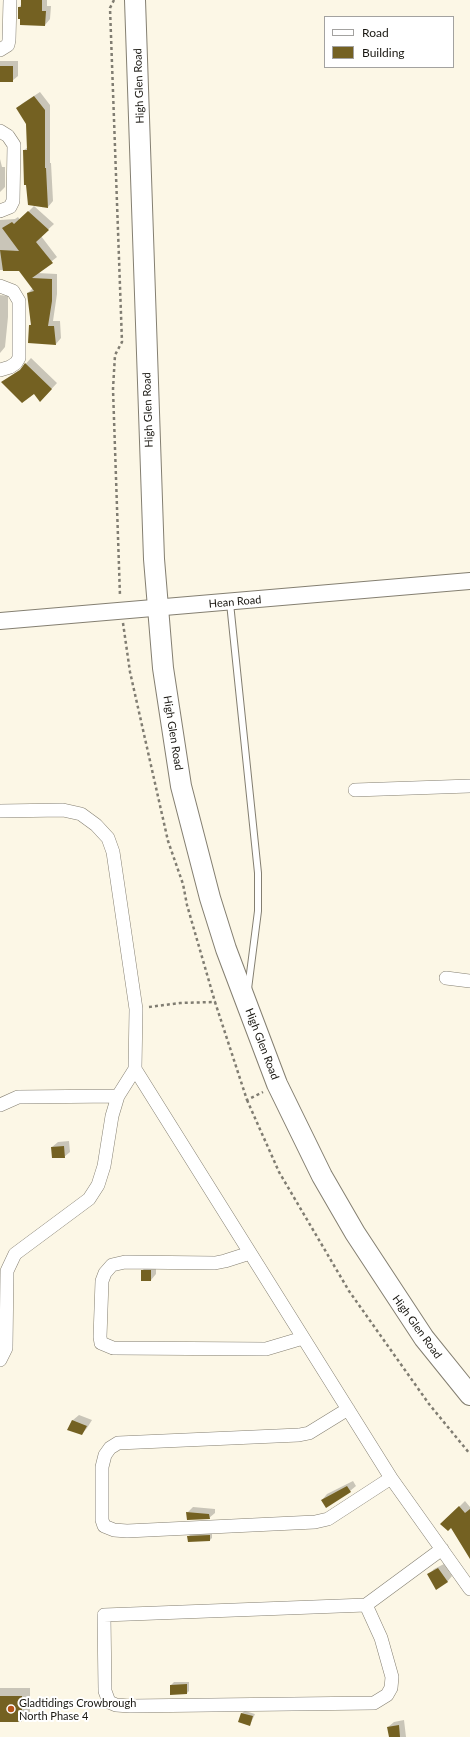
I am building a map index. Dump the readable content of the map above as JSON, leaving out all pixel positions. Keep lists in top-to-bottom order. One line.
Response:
{"streets":{"main road":["High Glen Road"],"street":["Hean Road"]},"crossings":[["High Glen Road","Hean Road"]],"places":["Gladtidings Crowbrough North Phase 4"],"legend":["Road","Building"]}
